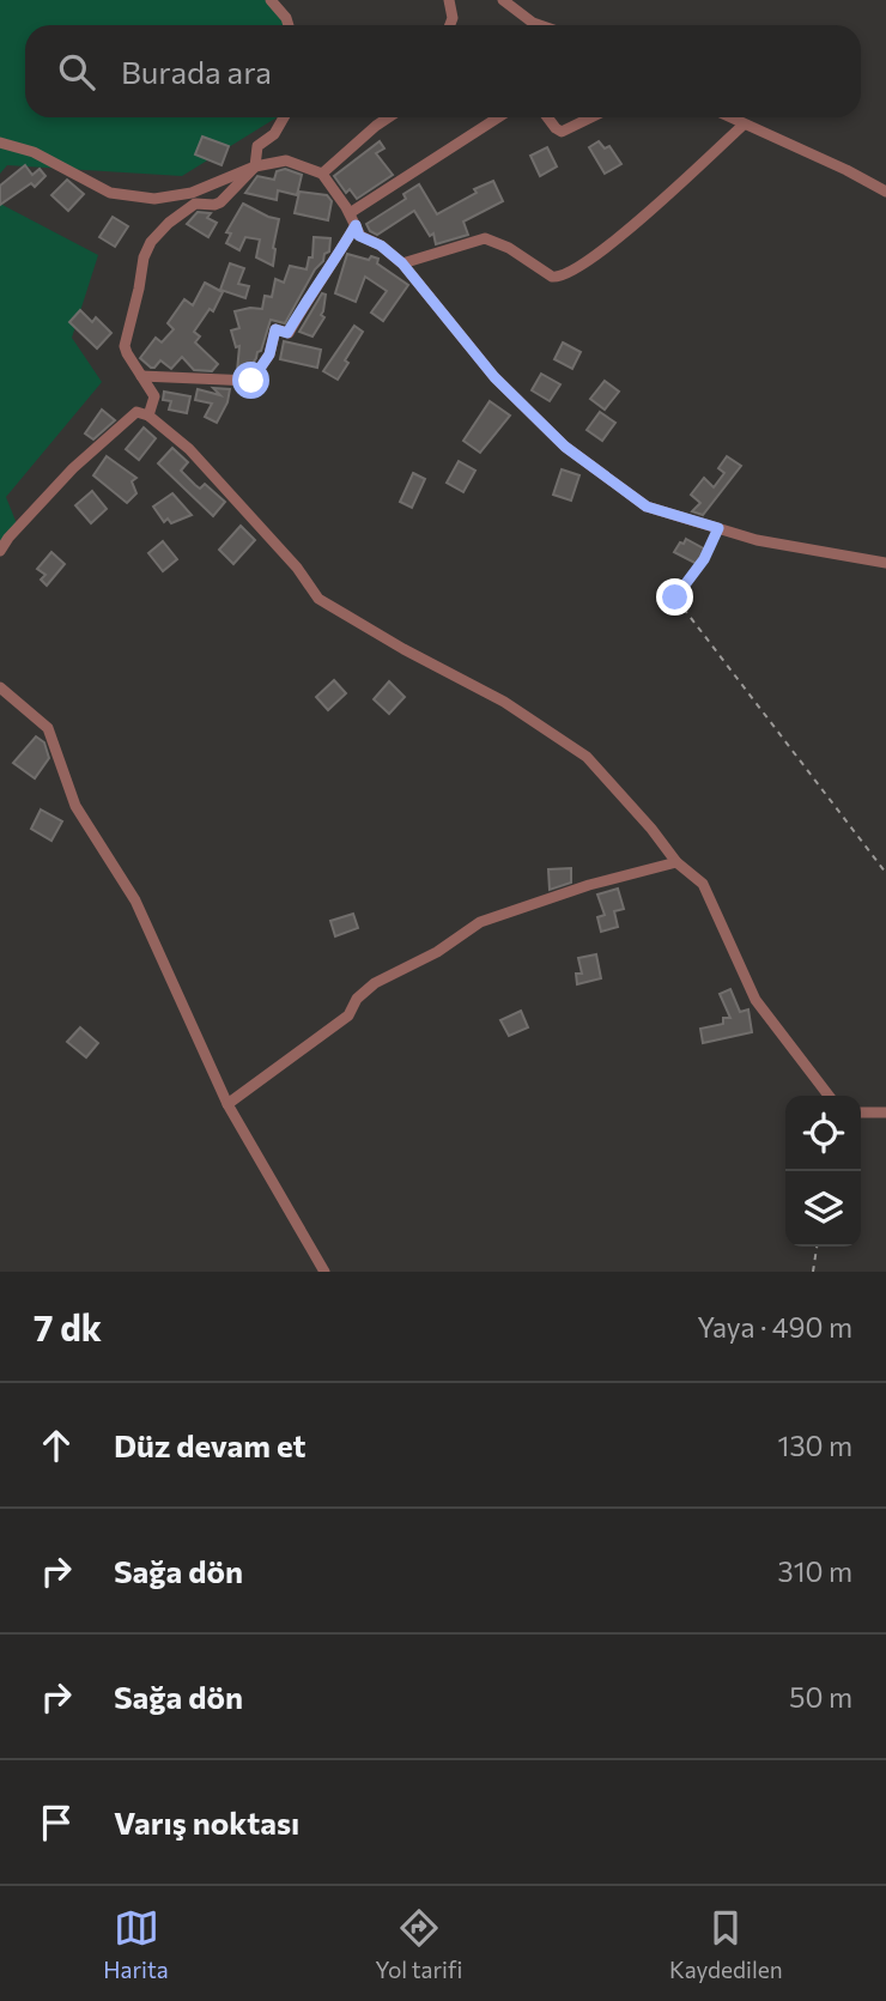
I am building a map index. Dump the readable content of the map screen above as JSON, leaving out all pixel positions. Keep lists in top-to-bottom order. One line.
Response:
{"page":{"search":"Burada ara","heading":["7 dk","Yaya · 490 m"],"list":[["Düz devam et","130 m"],["Sağa dön","310 m"],["Sağa dön","50 m"],"Varış noktası"],"nav":["Harita","Yol tarifi","Kaydedilen"]}}
